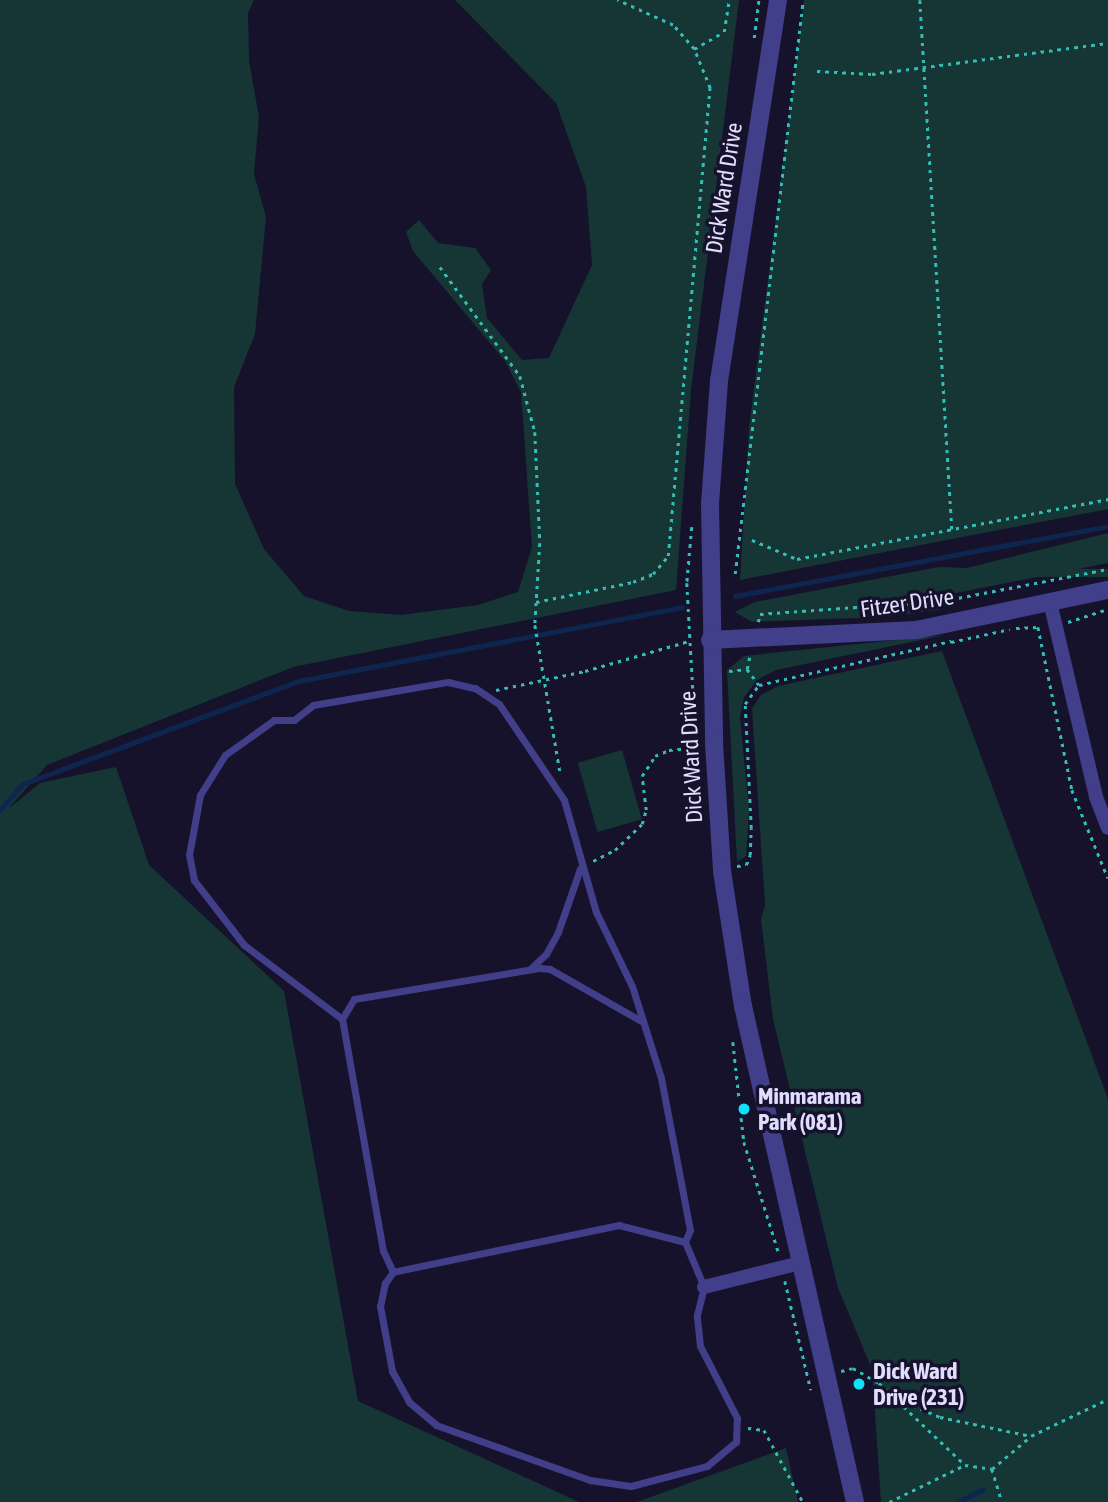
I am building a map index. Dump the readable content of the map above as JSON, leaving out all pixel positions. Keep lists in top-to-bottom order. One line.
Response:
{"streets":{"street":["Dick Ward Drive","Fitzer Drive"]},"crossings":[["Dick Ward Drive","Fitzer Drive"]],"places":["Minmarama Park (081)","Dick Ward Drive (231)"]}
